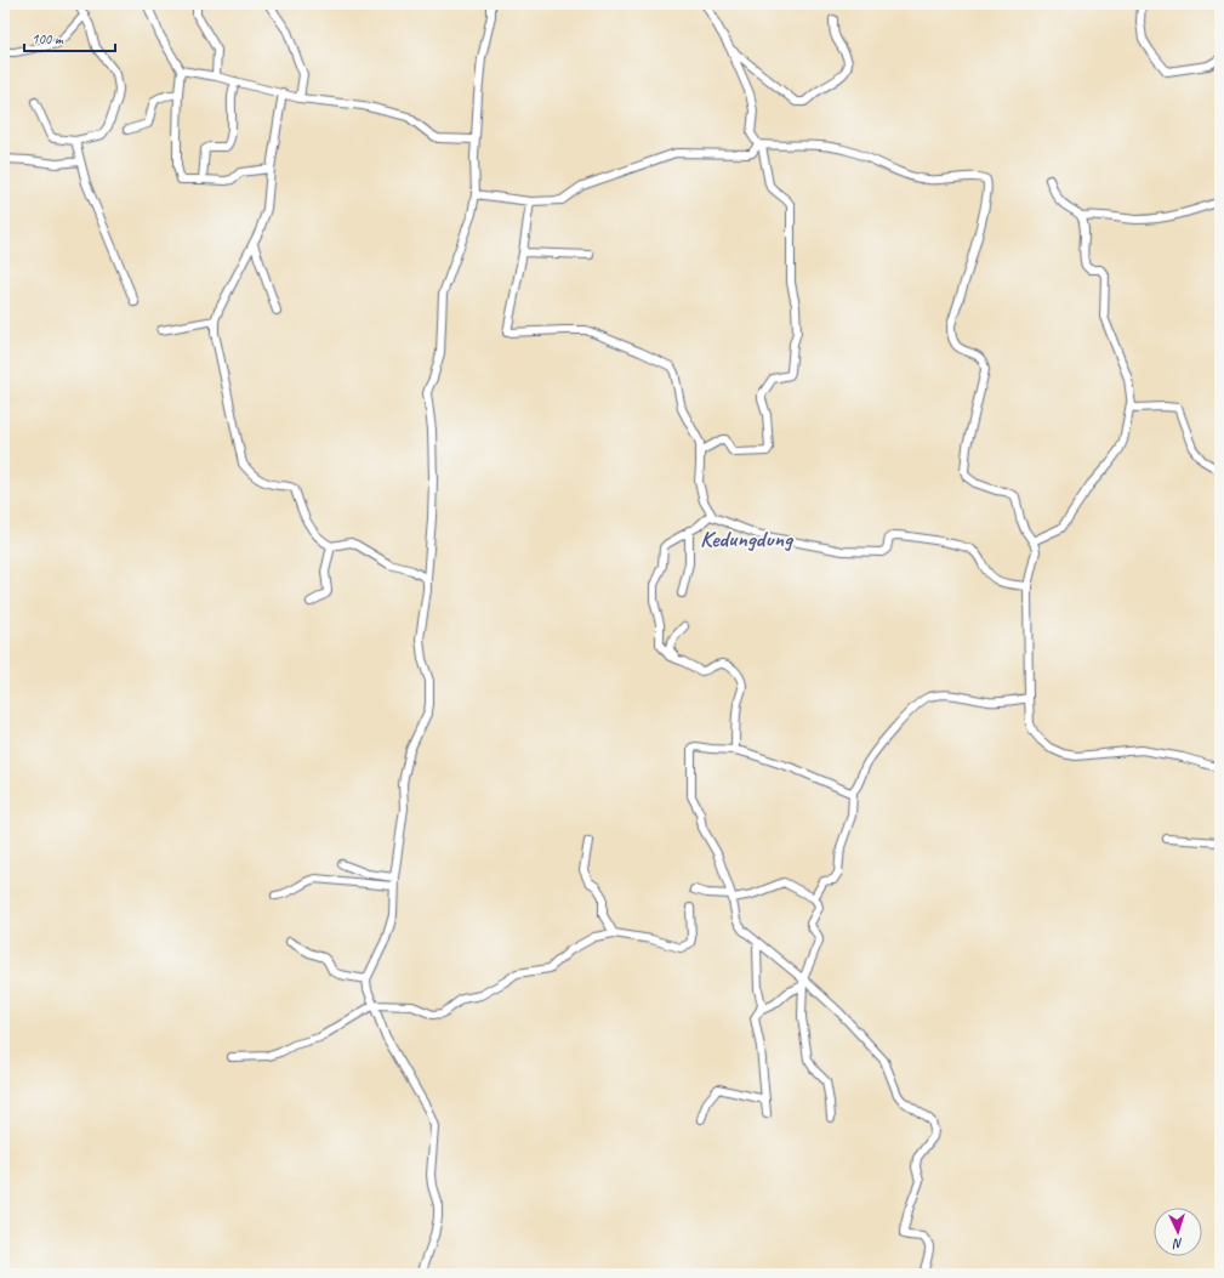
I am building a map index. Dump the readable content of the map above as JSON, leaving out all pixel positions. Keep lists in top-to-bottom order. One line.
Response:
{"districts":["Kedungdung"],"scale_bar":"100 m","north":"bottom"}
